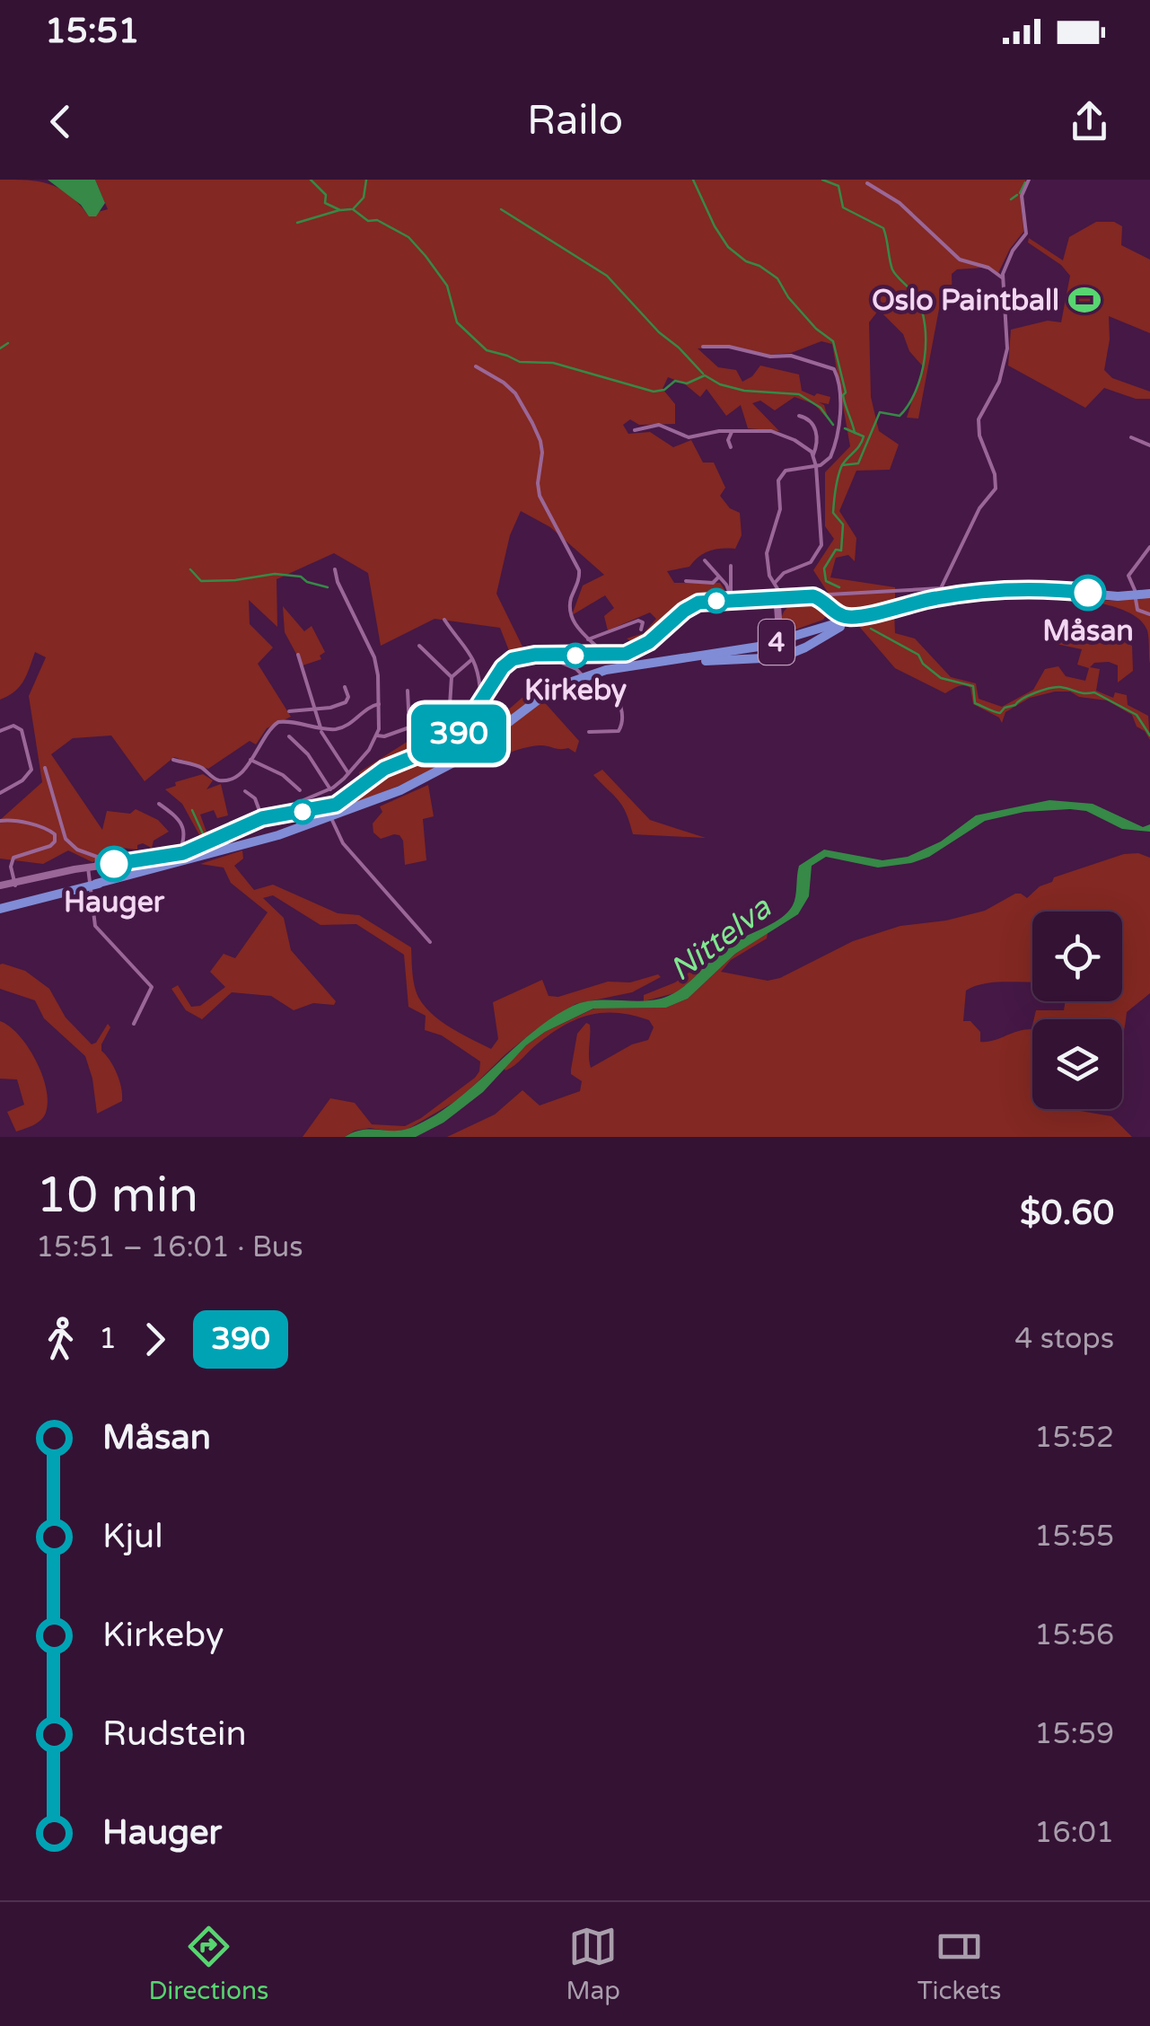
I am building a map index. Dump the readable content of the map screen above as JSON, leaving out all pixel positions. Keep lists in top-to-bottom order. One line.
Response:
{"streets":{"highway":["4"]},"water":["Nittelva"],"places":{"sports":["Oslo Paintball"],"other":["Måsan","Kirkeby","Hauger"]},"lines":["bus line 390"],"page":{"status":"15:51","header":"Railo","on_map":"390","heading":["10 min","15:51 – 16:01 · Bus","$0.60"],"legs":["1","390","4 stops"],"list":[{"name":"Måsan","value":"15:52"},{"name":"Kjul","value":"15:55"},{"name":"Kirkeby","value":"15:56"},{"name":"Rudstein","value":"15:59"},{"name":"Hauger","value":"16:01"}],"tabs":["Directions","Map","Tickets"]}}
